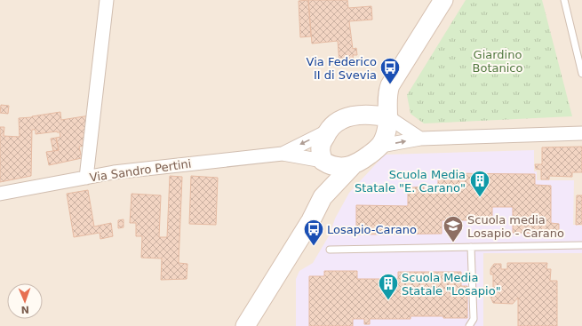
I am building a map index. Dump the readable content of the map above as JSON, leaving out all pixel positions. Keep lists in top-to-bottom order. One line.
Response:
{"streets":{"street":["Via Sandro Pertini"]},"parks":["Giardino Botanico"],"places":{"bus stop":["Via Federico II di Svevia","Losapio-Carano"],"building":["Scuola Media Statale \"E. Carano\"","Scuola Media Statale \"Losapio\""],"school or university":["Scuola media Losapio - Carano"]},"north":"bottom"}
